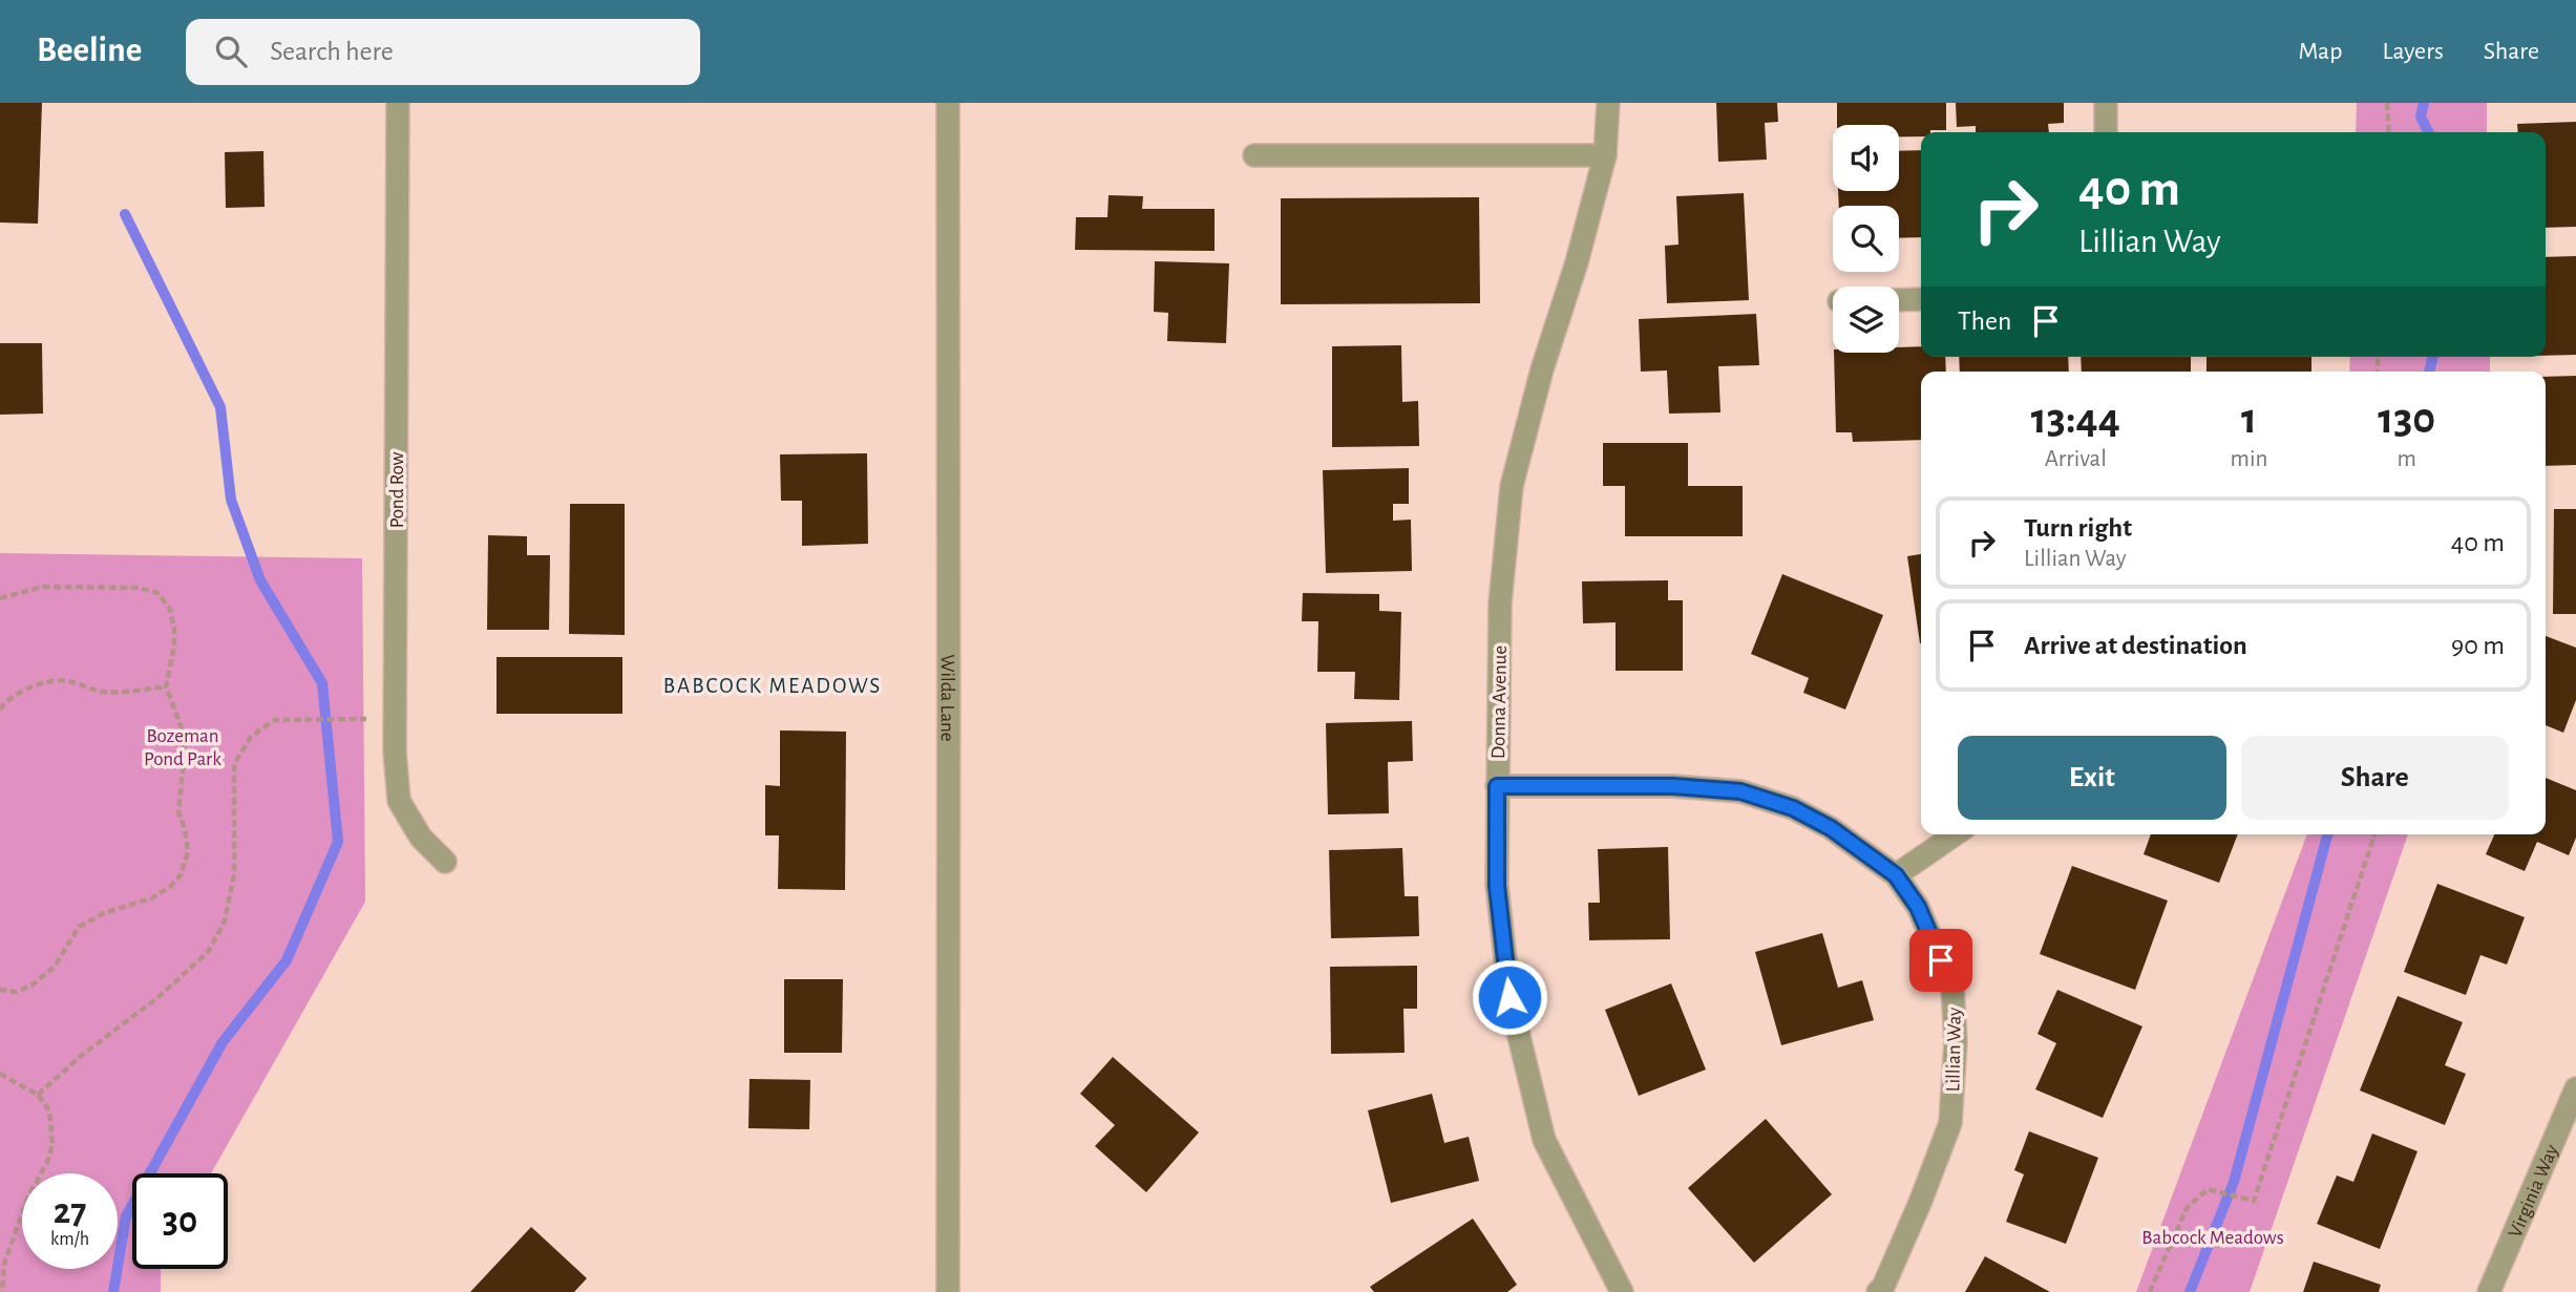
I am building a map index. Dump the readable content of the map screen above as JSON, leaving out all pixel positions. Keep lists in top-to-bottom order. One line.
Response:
{"streets":{"street":["Pond Row","Wilda Lane","Donna Avenue","Lillian Way","Virginia Way"]},"crossings":[["Donna Avenue","Lillian Way"]],"districts":["BABCOCK MEADOWS"],"parks":["Bozeman Pond Park","Babcock Meadows"],"page":{"header":"Beeline","search":"Search here","nav":["Map","Layers","Share"],"turn":["40 m","Lillian Way"],"then":"Then","eta":["13:44","Arrival","1","min","130","m"],"list":[{"name":"Turn right","note":"Lillian Way","value":"40 m"},{"name":"Arrive at destination","value":"90 m"}],"buttons":["Exit","Share"],"speed":"27 km/h","limit":"30"}}
